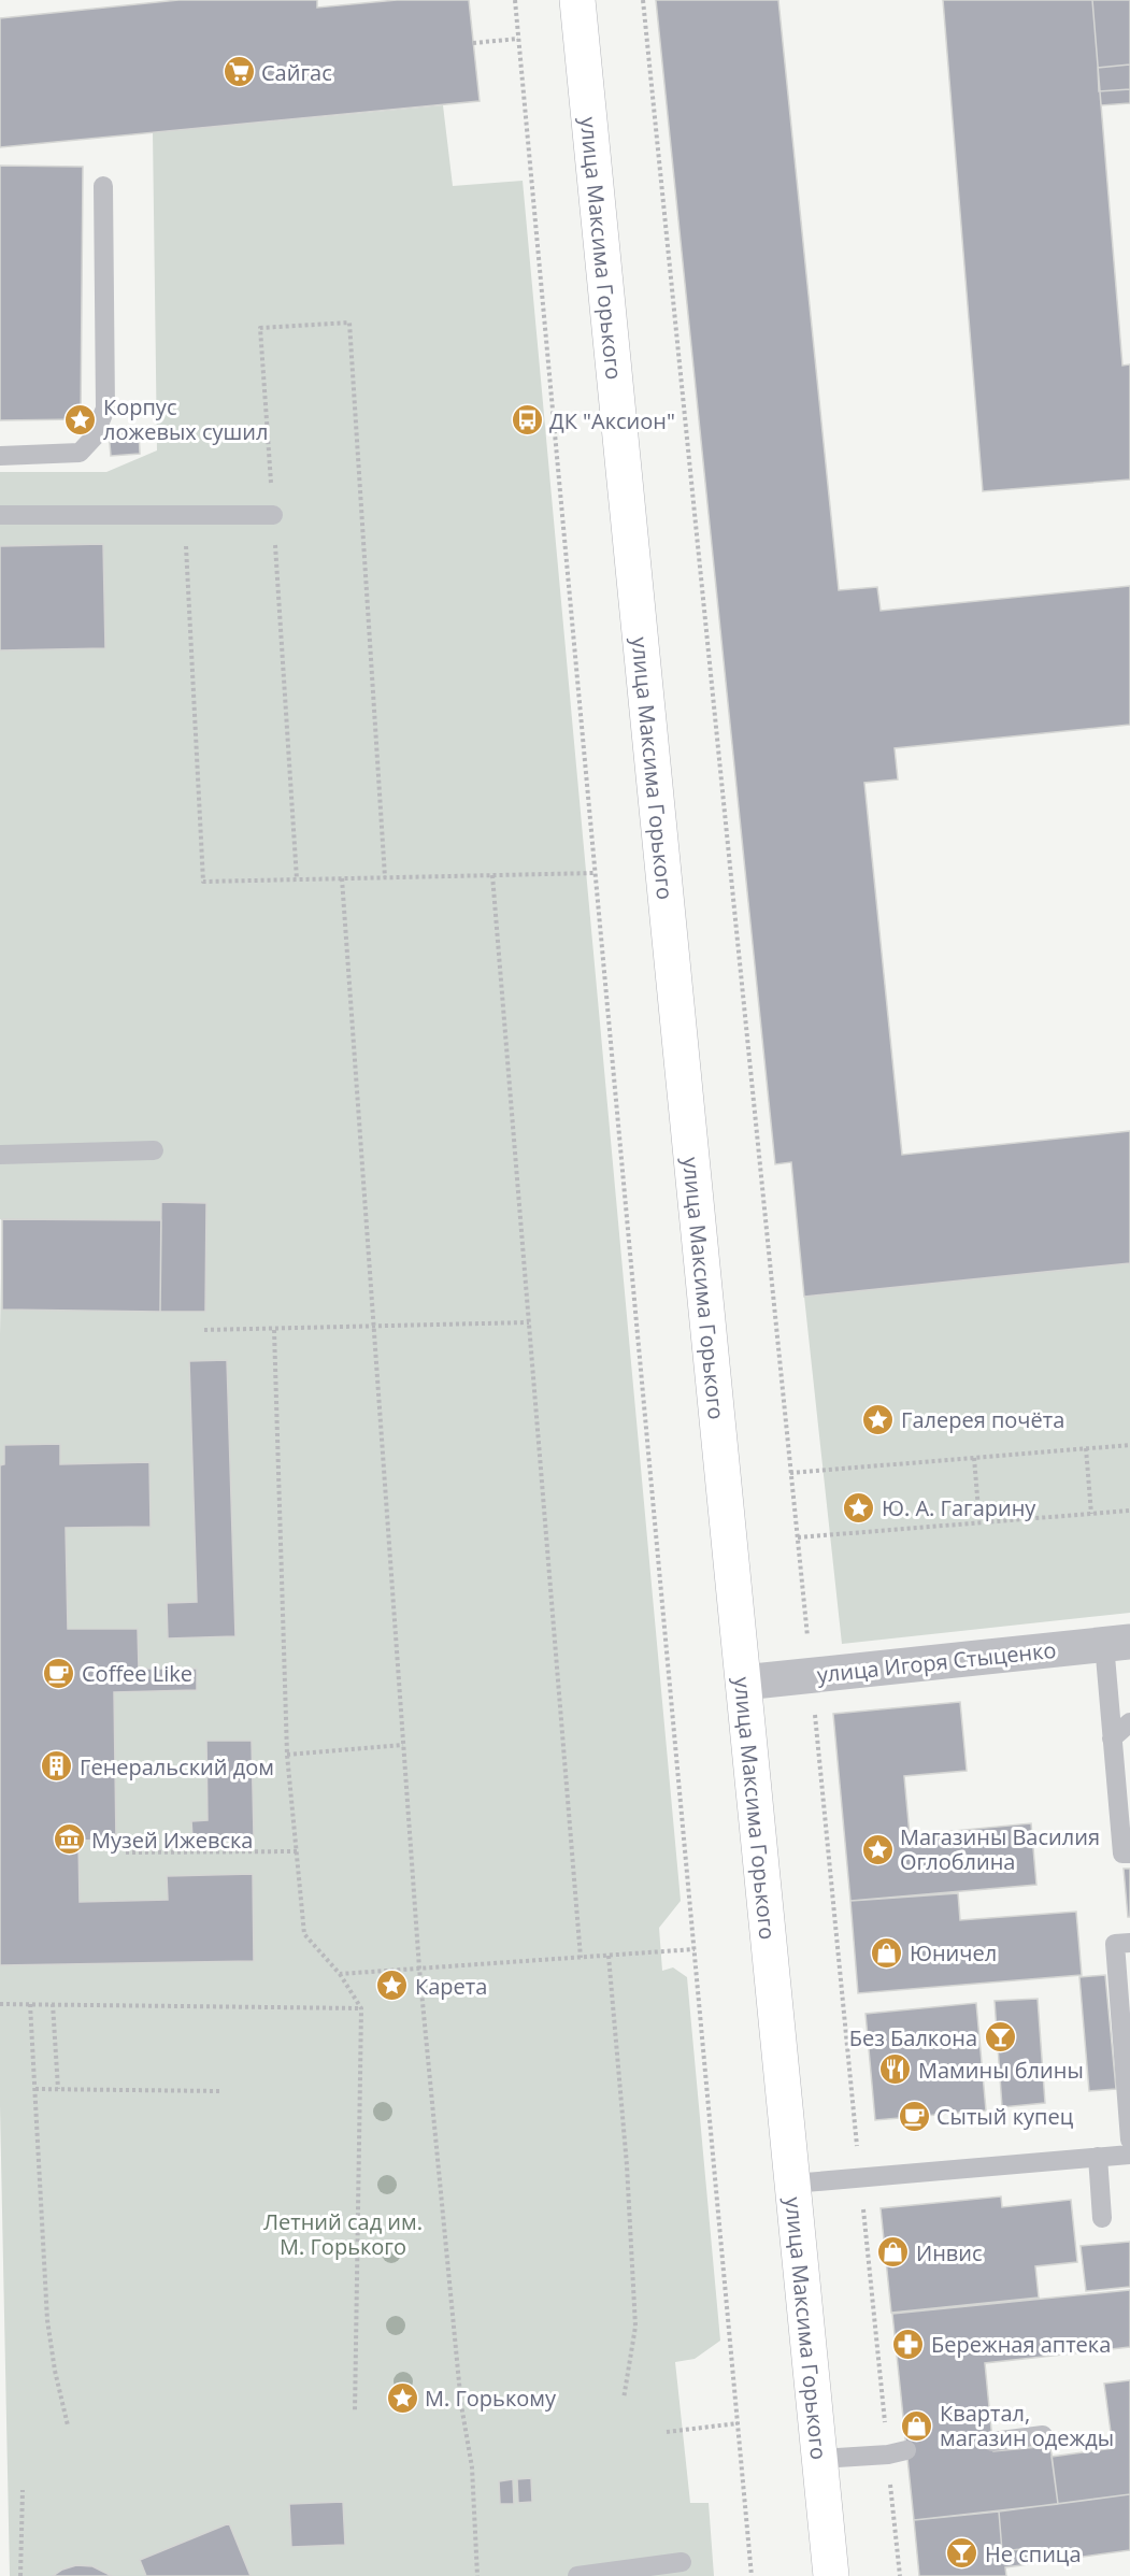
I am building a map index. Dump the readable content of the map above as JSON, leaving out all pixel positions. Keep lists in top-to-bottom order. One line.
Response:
{"streets":{"main road":["улица Максима Горького"],"street":["улица Игоря Стыценко"]},"crossings":[["улица Максима Горького","улица Игоря Стыценко"]],"parks":["Летний сад им. М. Горького"],"places":{"supermarket":["Сайгас"],"place":["Корпус ложевых сушил","Галерея почёта","Ю. А. Гагарину","Магазины Василия Оглоблина","Карета","М. Горькому"],"bus stop":["ДК \"Аксион\""],"cafe":["Coffee Like","Сытый купец"],"building":["Генеральский дом"],"museum":["Музей Ижевска"],"shop":["Юничел","Инвис","Квартал, магазин одежды"],"bar":["Без Балкона","Не спица"],"restaurant":["Мамины блины"],"pharmacy":["Бережная аптека"]}}
